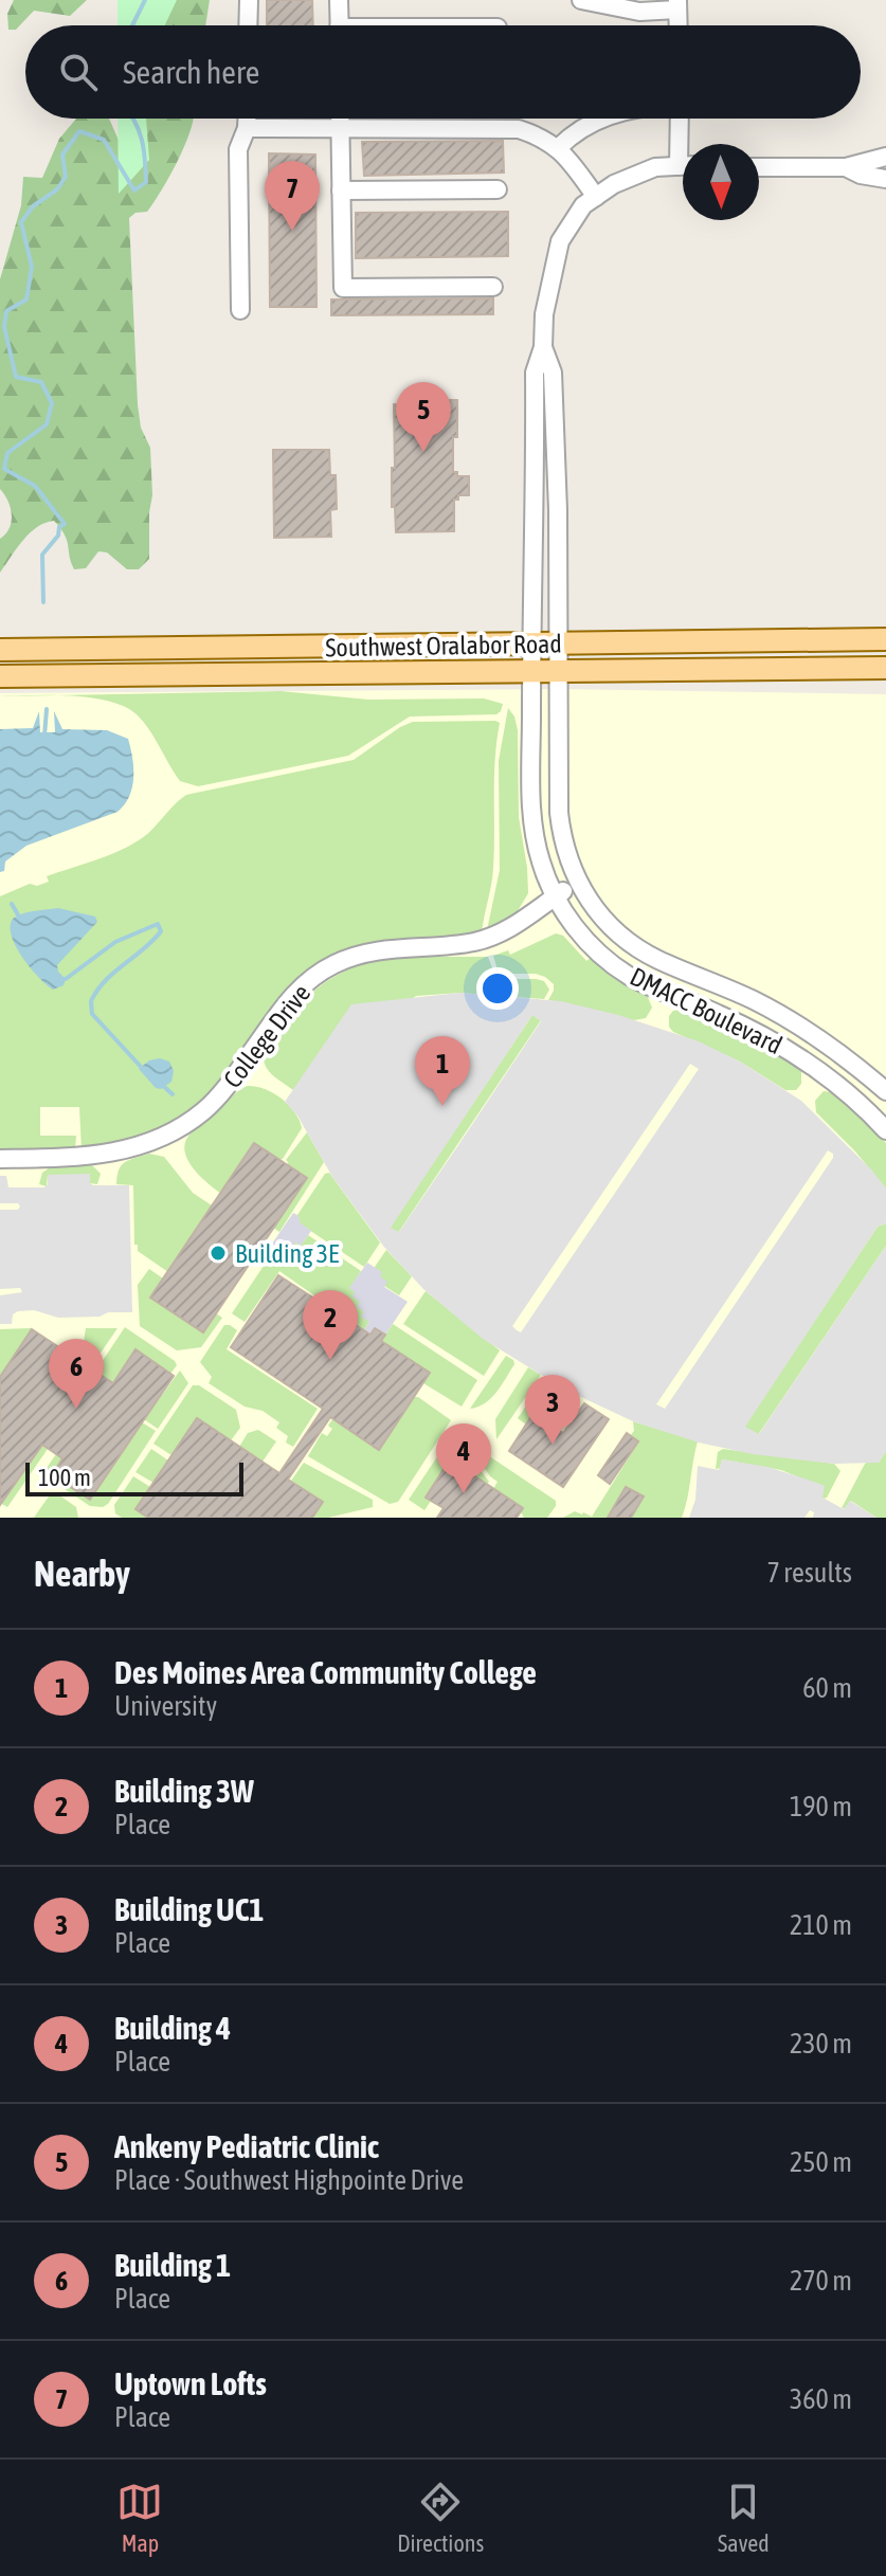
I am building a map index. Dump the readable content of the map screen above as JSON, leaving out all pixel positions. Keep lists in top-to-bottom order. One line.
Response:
{"streets":{"main road":["Southwest Oralabor Road"],"street":["DMACC Boulevard","College Drive"]},"crossings":[["Southwest Oralabor Road","DMACC Boulevard"],["DMACC Boulevard","College Drive"]],"places":["Building 3E"],"scale_bar":"100 m","north":"bottom","page":{"search":"Search here","pins":["7","5","1","2","6","3","4"],"scale":"100 m","heading":["Nearby","7 results"],"list":[{"mark":"1","name":"Des Moines Area Community College","note":"University","value":"60 m"},{"mark":"2","name":"Building 3W","note":"Place","value":"190 m"},{"mark":"3","name":"Building UC1","note":"Place","value":"210 m"},{"mark":"4","name":"Building 4","note":"Place","value":"230 m"},{"mark":"5","name":"Ankeny Pediatric Clinic","note":"Place · Southwest Highpointe Drive","value":"250 m"},{"mark":"6","name":"Building 1","note":"Place","value":"270 m"},{"mark":"7","name":"Uptown Lofts","note":"Place","value":"360 m"}],"nav":["Map","Directions","Saved"]}}
